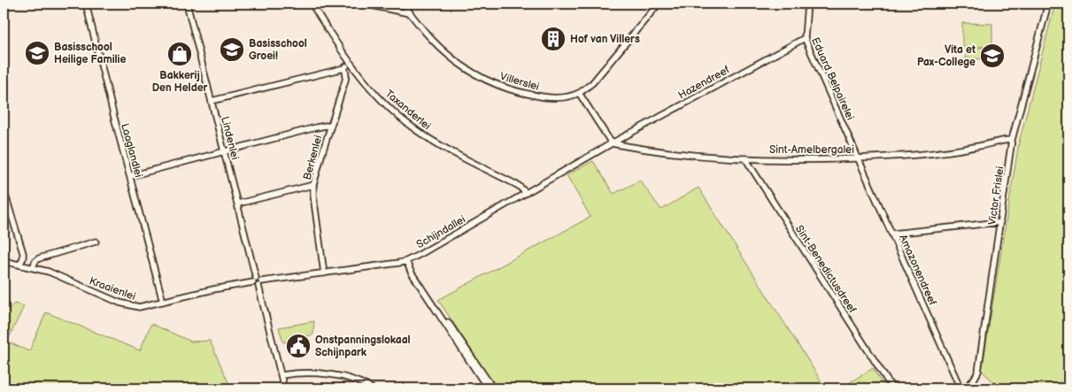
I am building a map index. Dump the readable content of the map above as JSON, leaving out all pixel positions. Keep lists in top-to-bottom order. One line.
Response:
{"streets":{"street":["Eduard Belpairelei","Villerslei","Hazendreef","Taxanderlei","Lindenlei","Sint-Amelbergalei","Laaglandlei","Berkenlei","Victor Frislei","Schijndallei","Sint-Benedictusdreef","Amazonendreef","Kraaienlei"]},"crossings":[["Eduard Belpairelei","Hazendreef"],["Eduard Belpairelei","Sint-Amelbergalei"],["Eduard Belpairelei","Amazonendreef"],["Hazendreef","Sint-Amelbergalei"],["Hazendreef","Schijndallei"],["Taxanderlei","Schijndallei"],["Lindenlei","Schijndallei"],["Lindenlei","Kraaienlei"],["Sint-Amelbergalei","Victor Frislei"],["Sint-Amelbergalei","Schijndallei"],["Sint-Amelbergalei","Sint-Benedictusdreef"],["Sint-Amelbergalei","Amazonendreef"],["Laaglandlei","Kraaienlei"],["Berkenlei","Schijndallei"],["Schijndallei","Kraaienlei"]],"places":{"building":["Hof van Villers"],"school or university":["Basisschool Groei!","Basisschool Heilige Familie","Vita et Pax-College"],"shop":["Bakkerij Den Helder"],"public building":["Onstpanningslokaal Schijnpark"]}}
